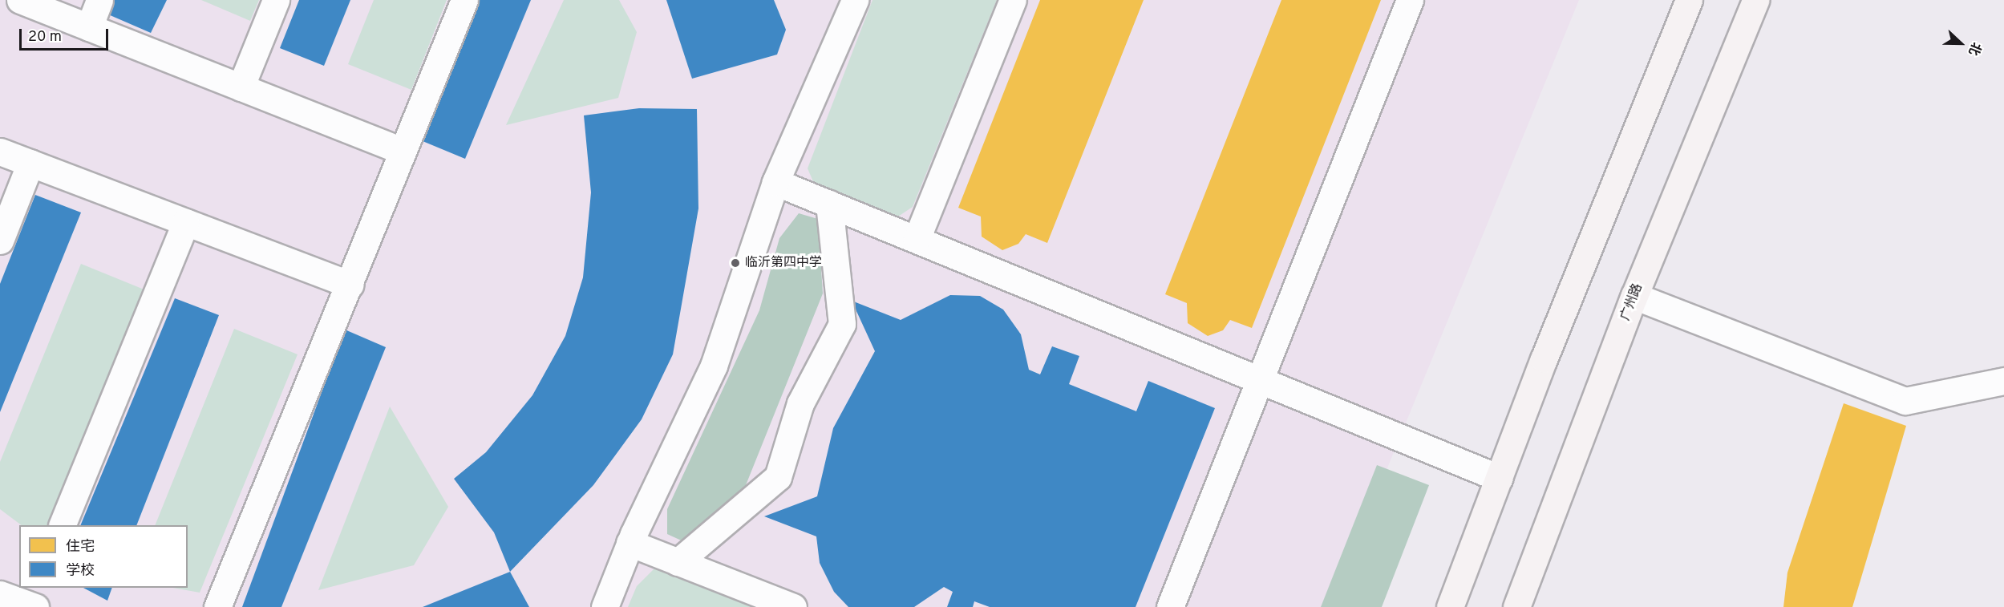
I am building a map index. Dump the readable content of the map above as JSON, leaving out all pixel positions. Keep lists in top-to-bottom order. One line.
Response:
{"streets":{"main road":["广州路"]},"places":["临沂第四中学"],"legend":["住宅","学校"],"scale_bar":"20 m","north":"right"}
